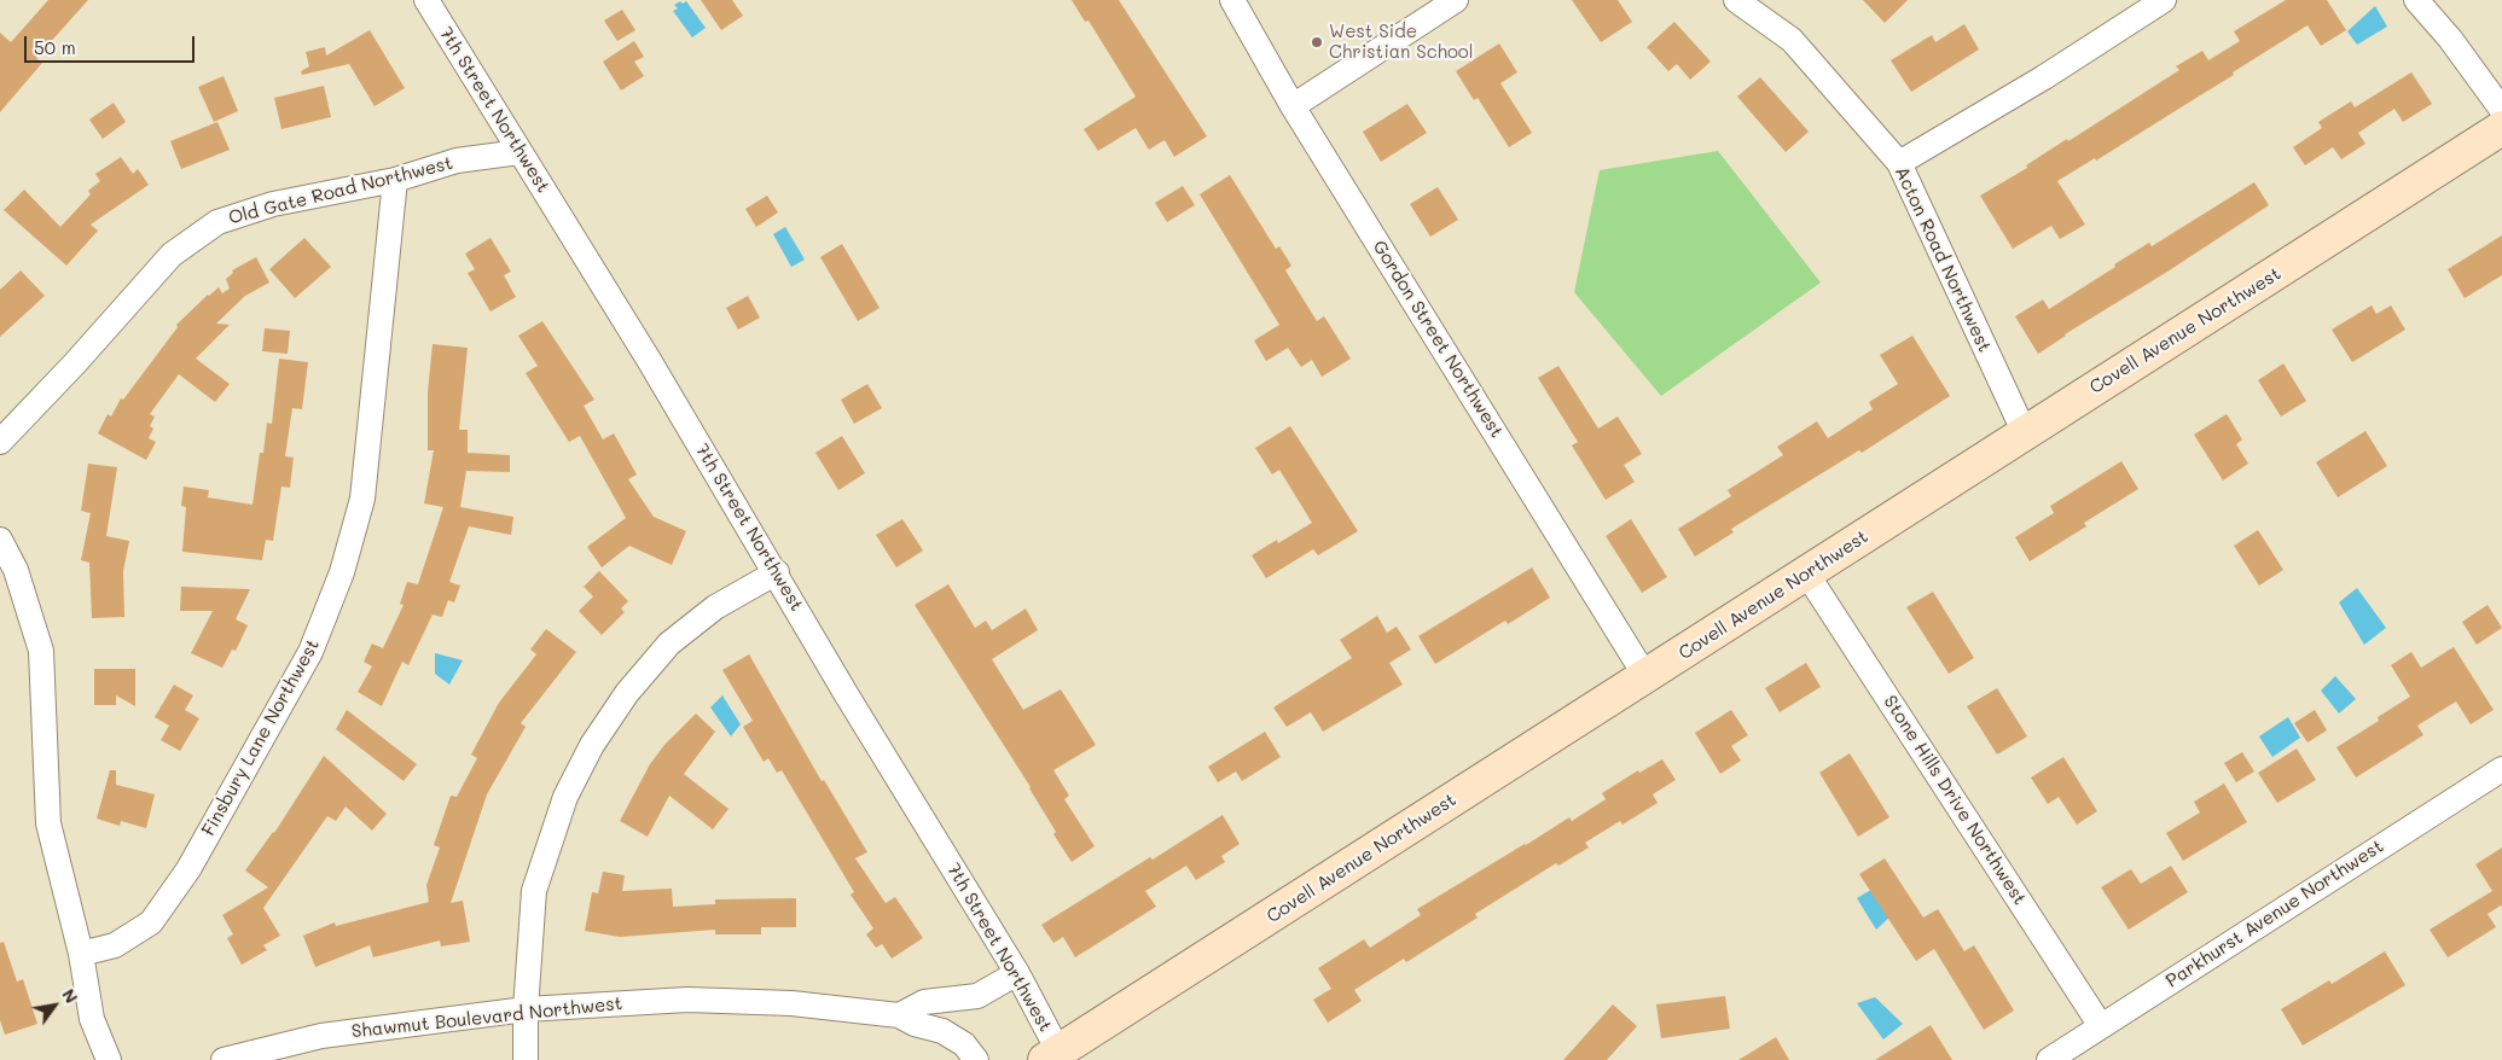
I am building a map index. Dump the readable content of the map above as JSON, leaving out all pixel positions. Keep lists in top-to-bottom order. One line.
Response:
{"streets":{"street":["7th Street Northwest","Old Gate Road Northwest","Acton Road Northwest","Covell Avenue Northwest","Gordon Street Northwest","Finsbury Lane Northwest","Stone Hills Drive Northwest","Parkhurst Avenue Northwest","Shawmut Boulevard Northwest"]},"crossings":[["7th Street Northwest","Old Gate Road Northwest"],["7th Street Northwest","Covell Avenue Northwest"],["Old Gate Road Northwest","Finsbury Lane Northwest"],["Acton Road Northwest","Covell Avenue Northwest"],["Covell Avenue Northwest","Gordon Street Northwest"],["Covell Avenue Northwest","Stone Hills Drive Northwest"],["Stone Hills Drive Northwest","Parkhurst Avenue Northwest"]],"places":["West Side Christian School"],"scale_bar":"50 m","north":"top right"}
